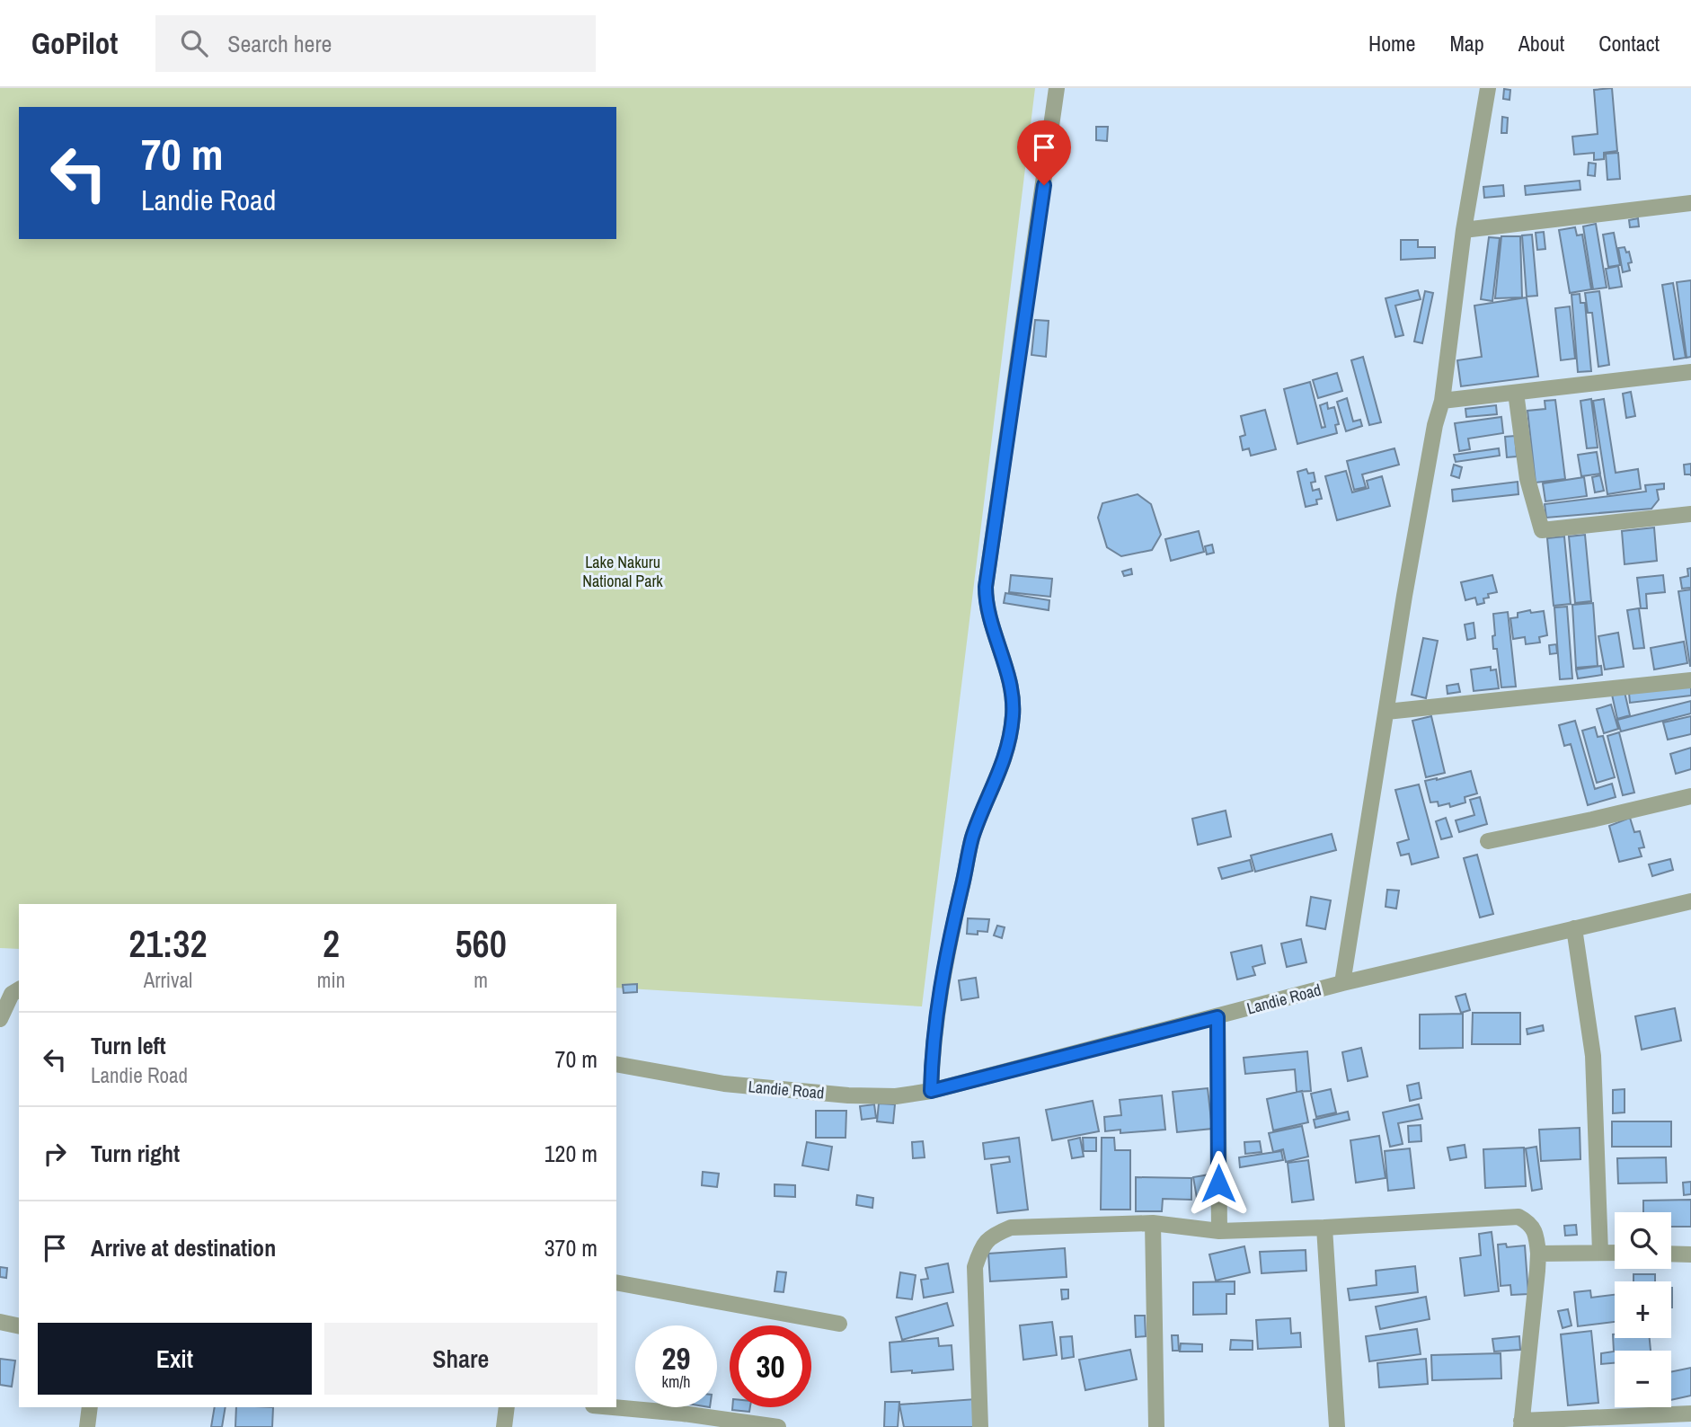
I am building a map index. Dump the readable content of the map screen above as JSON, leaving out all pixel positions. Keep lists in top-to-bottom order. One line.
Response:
{"streets":{"street":["Landie Road"]},"parks":["Lake Nakuru National Park"],"page":{"header":"GoPilot","search":"Search here","nav":["Home","Map","About","Contact"],"turn":["70 m","Landie Road"],"eta":["21:32","Arrival","2","min","560","m"],"list":[{"name":"Turn left","note":"Landie Road","value":"70 m"},{"name":"Turn right","value":"120 m"},{"name":"Arrive at destination","value":"370 m"}],"map_buttons":["+","−"],"buttons":["Exit","Share"],"speed":"29 km/h","limit":"30"}}
